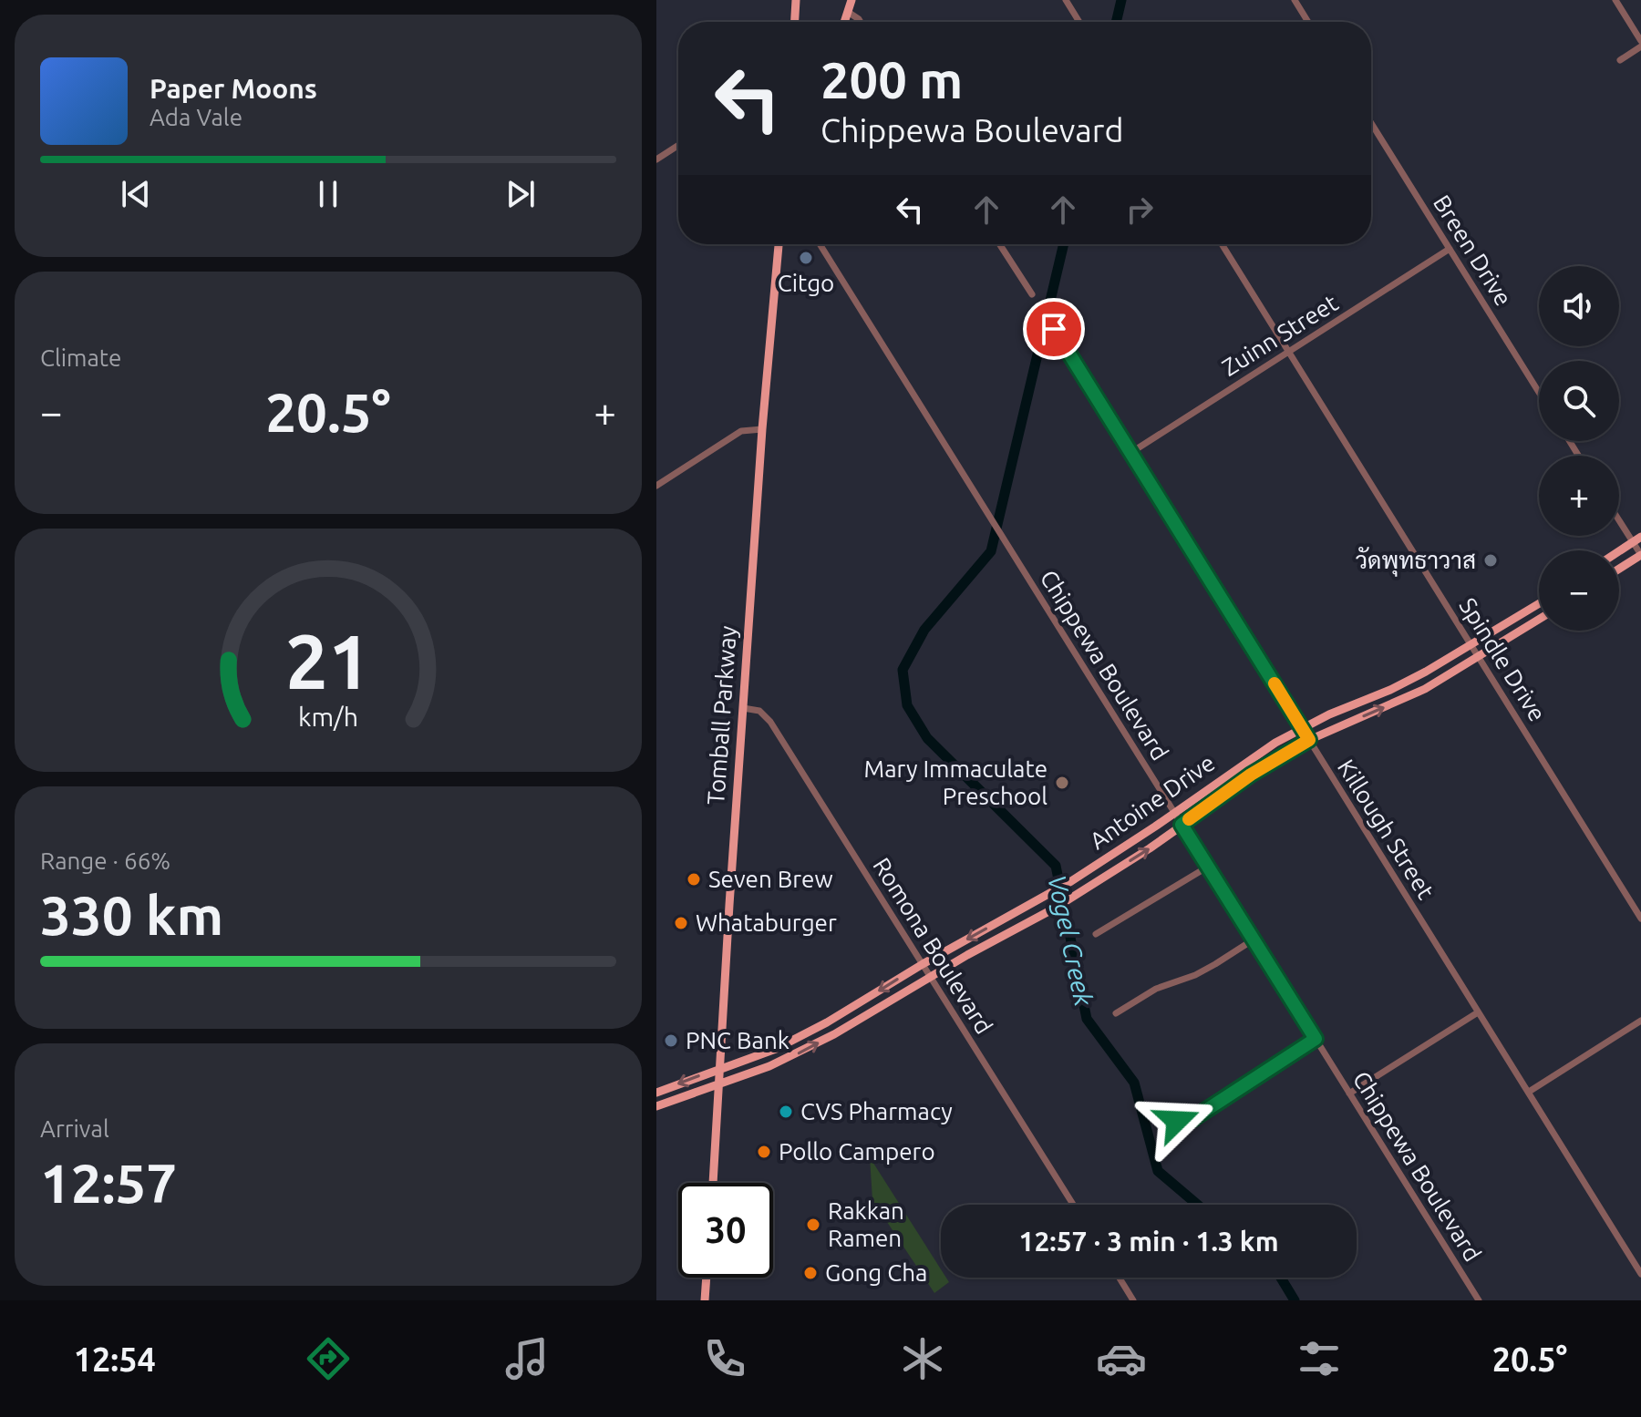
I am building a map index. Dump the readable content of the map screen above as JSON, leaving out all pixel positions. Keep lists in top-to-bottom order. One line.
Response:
{"streets":{"main road":["Tomball Parkway","Antoine Drive"],"street":["Breen Drive","Zuinn Street","Spindle Drive","Chippewa Boulevard","Killough Street","Romona Boulevard"]},"crossings":[["Breen Drive","Zuinn Street"],["Zuinn Street","Spindle Drive"],["Zuinn Street","Killough Street"],["Spindle Drive","Antoine Drive"],["Chippewa Boulevard","Antoine Drive"],["Tomball Parkway","Antoine Drive"],["Tomball Parkway","Romona Boulevard"],["Antoine Drive","Killough Street"],["Antoine Drive","Romona Boulevard"]],"water":["Vogel Creek"],"places":["Citgo","วัดพุทธาวาส","Mary Immaculate Preschool","Seven Brew","Whataburger","PNC Bank","CVS Pharmacy","Pollo Campero","Rakkan Ramen","Gong Cha"],"page":{"turn":["200 m","Chippewa Boulevard"],"song":["Paper Moons","Ada Vale"],"map_buttons":["+","−"],"tile":["Climate",["Range · 66%","330 km"],["Arrival","12:57"]],"heat":["−","20.5°","+"],"limit":"30","trip":"12:57 · 3 min · 1.3 km","tabs":["12:54","20.5°"],"gauge":["21","km/h"]}}
